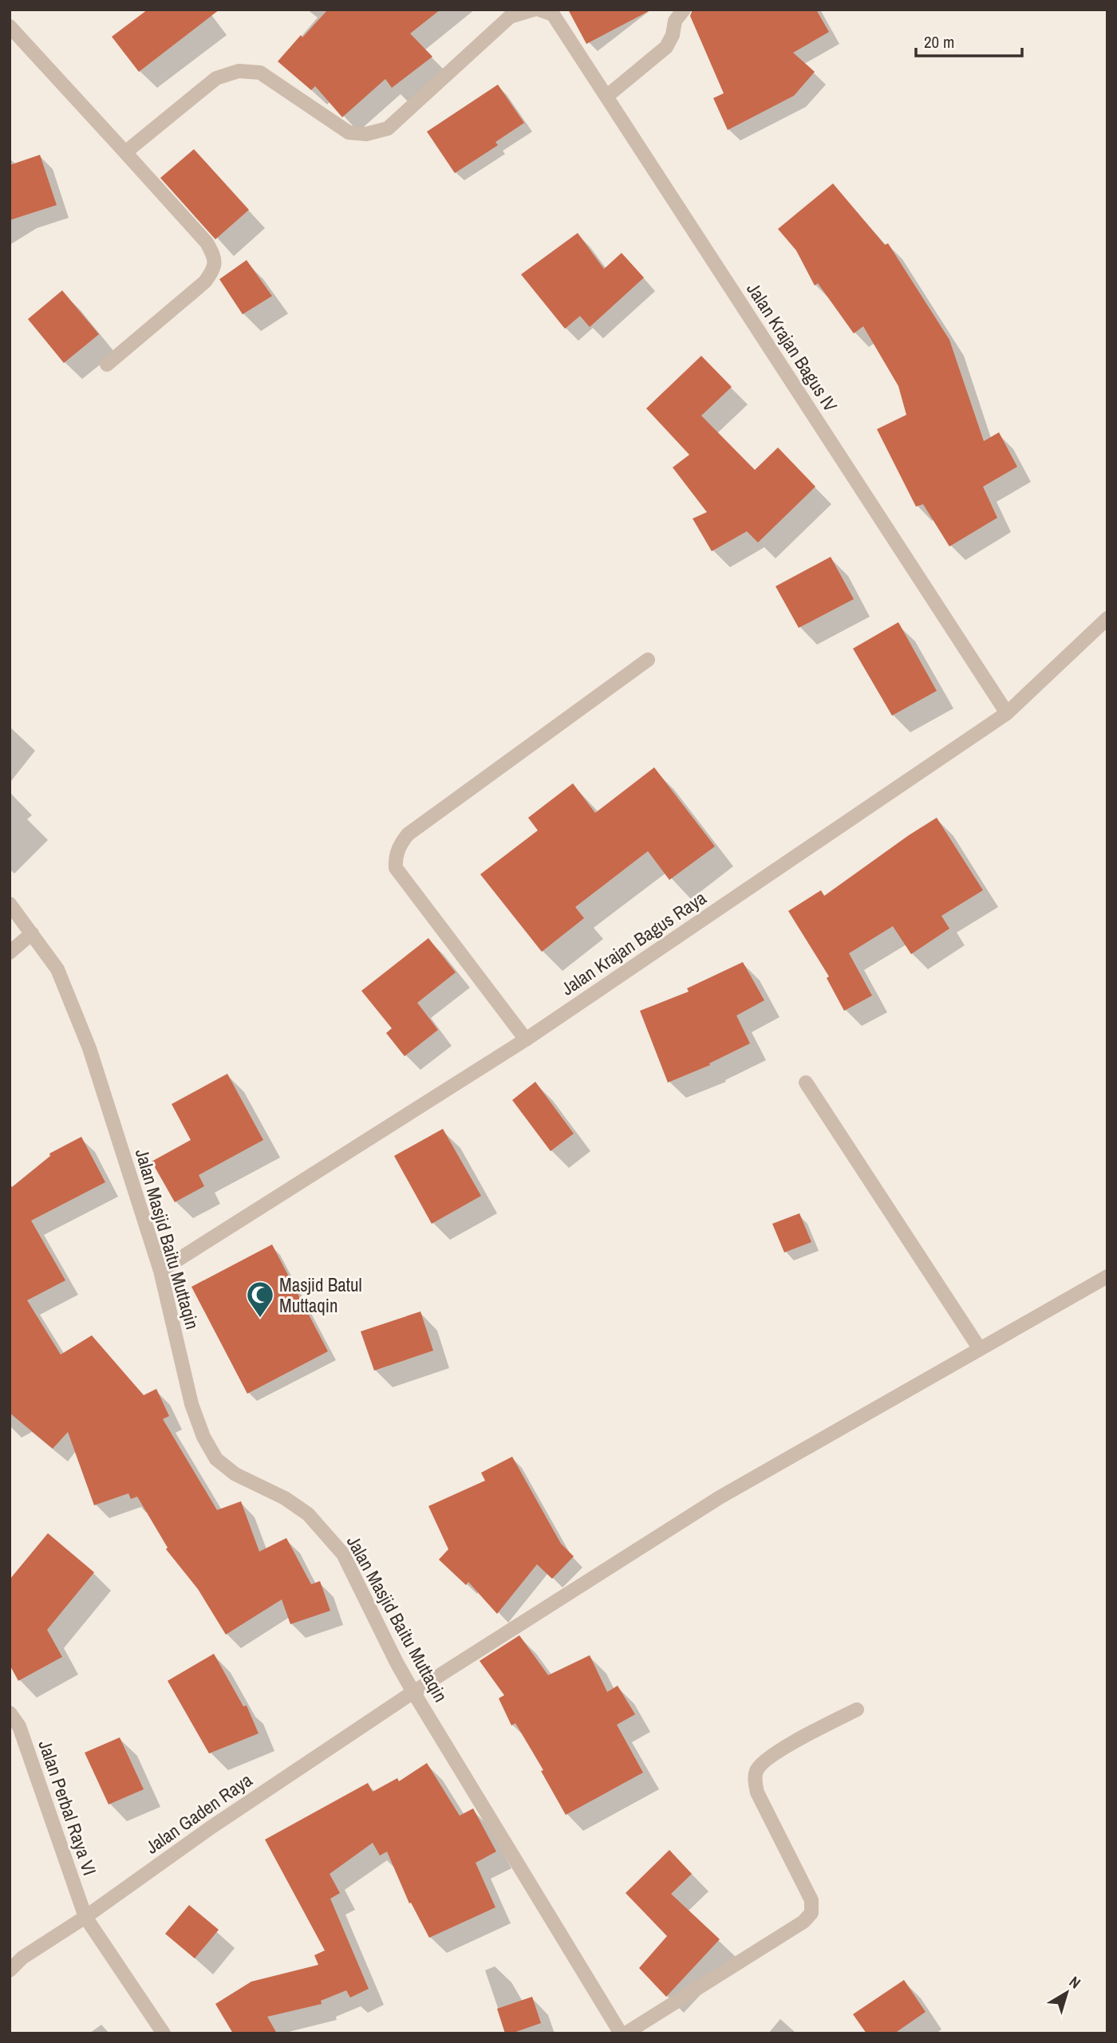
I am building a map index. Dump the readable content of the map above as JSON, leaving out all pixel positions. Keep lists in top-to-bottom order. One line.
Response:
{"streets":{"street":["Jalan Krajan Bagus IV","Jalan Krajan Bagus Raya","Jalan Masjid Baitu Muttaqin","Jalan Perbal Raya VI","Jalan Gaden Raya"]},"crossings":[["Jalan Krajan Bagus IV","Jalan Krajan Bagus Raya"],["Jalan Krajan Bagus Raya","Jalan Masjid Baitu Muttaqin"],["Jalan Masjid Baitu Muttaqin","Jalan Gaden Raya"],["Jalan Perbal Raya VI","Jalan Gaden Raya"]],"places":{"mosque":["Masjid Batul Muttaqin"]},"scale_bar":"20 m","north":"top right"}
